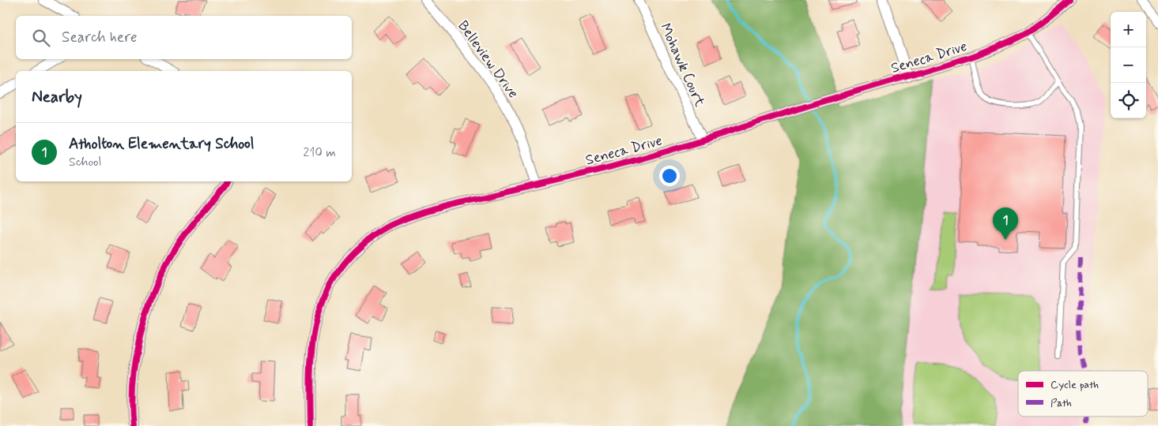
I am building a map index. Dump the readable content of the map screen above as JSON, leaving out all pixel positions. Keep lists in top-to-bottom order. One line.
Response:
{"streets":{"street":["Seneca Drive","Belleview Drive","Mohawk Court"]},"crossings":[["Seneca Drive","Belleview Drive"],["Seneca Drive","Mohawk Court"]],"legend":["Cycle path","Path"],"page":{"map_buttons":["+","−"],"search":"Search here","heading":"Nearby","list":[{"mark":"1","name":"Atholton Elementary School","note":"School","value":"210 m"}],"pins":"1"}}
